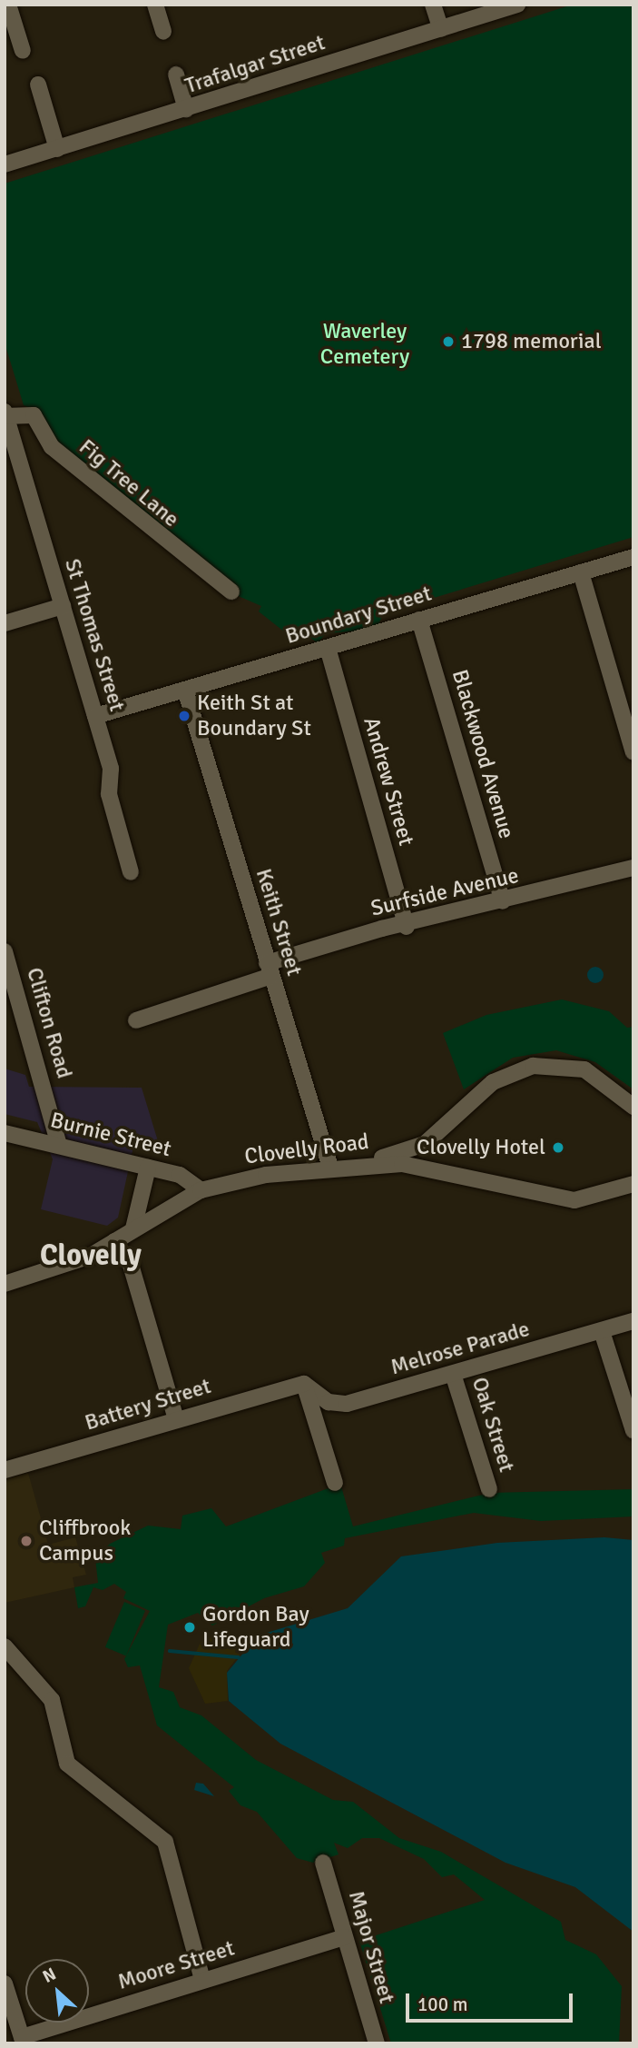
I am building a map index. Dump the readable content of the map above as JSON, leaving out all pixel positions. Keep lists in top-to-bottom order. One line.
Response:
{"streets":{"street":["Trafalgar Street","Fig Tree Lane","Boundary Street","St Thomas Street","Blackwood Avenue","Andrew Street","Surfside Avenue","Keith Street","Clifton Road","Burnie Street","Clovelly Road","Melrose Parade","Battery Street","Oak Street","Major Street","Moore Street"]},"crossings":[["Fig Tree Lane","St Thomas Street"],["Boundary Street","St Thomas Street"],["Boundary Street","Blackwood Avenue"],["Boundary Street","Andrew Street"],["Boundary Street","Keith Street"],["Blackwood Avenue","Surfside Avenue"],["Andrew Street","Surfside Avenue"],["Surfside Avenue","Keith Street"],["Keith Street","Clovelly Road"],["Clifton Road","Burnie Street"],["Burnie Street","Clovelly Road"],["Melrose Parade","Battery Street"],["Melrose Parade","Oak Street"],["Major Street","Moore Street"]],"districts":["Clovelly"],"parks":["Waverley Cemetery"],"places":["1798 memorial","Keith St at Boundary St","Clovelly Hotel","Cliffbrook Campus","Gordon Bay Lifeguard"],"scale_bar":"100 m","north":"top left"}
